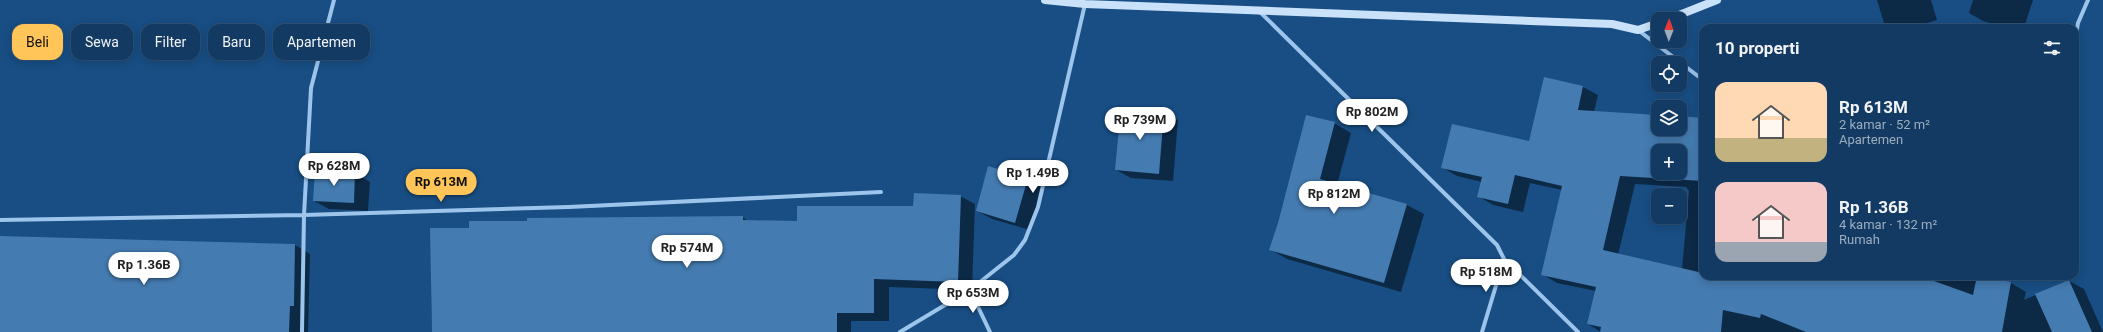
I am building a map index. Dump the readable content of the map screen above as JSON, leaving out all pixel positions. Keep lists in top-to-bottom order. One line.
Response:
{"north":"top","page":{"map_buttons":["+","−"],"chip":["Beli","Sewa","Filter","Baru","Apartemen"],"heading":"10 properti","list":[{"name":"Rp 613M","note":"2 kamar · 52 m² · Apartemen"},{"name":"Rp 1.36B","note":"4 kamar · 132 m² · Rumah"}],"price":["Rp 802M","Rp 739M","Rp 628M","Rp 1.49B","Rp 613M","Rp 812M","Rp 574M","Rp 1.36B","Rp 518M","Rp 653M"]}}
